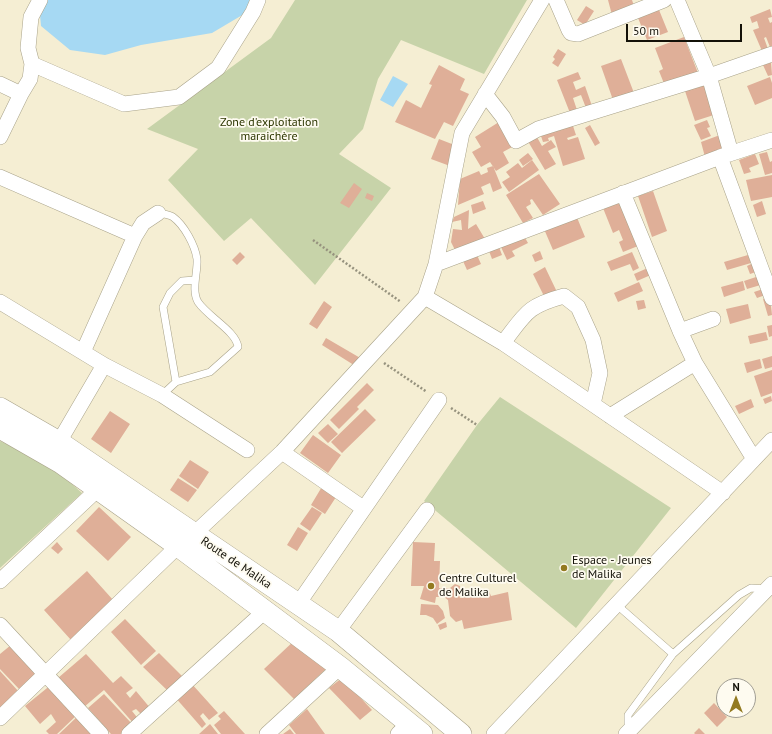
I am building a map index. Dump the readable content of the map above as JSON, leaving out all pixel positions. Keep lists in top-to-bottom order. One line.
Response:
{"streets":{"main road":["Route de Malika"]},"parks":["Zone d'exploitation maraichère"],"places":["Espace - Jeunes de Malika","Centre Culturel de Malika"],"scale_bar":"50 m","north":"top"}
